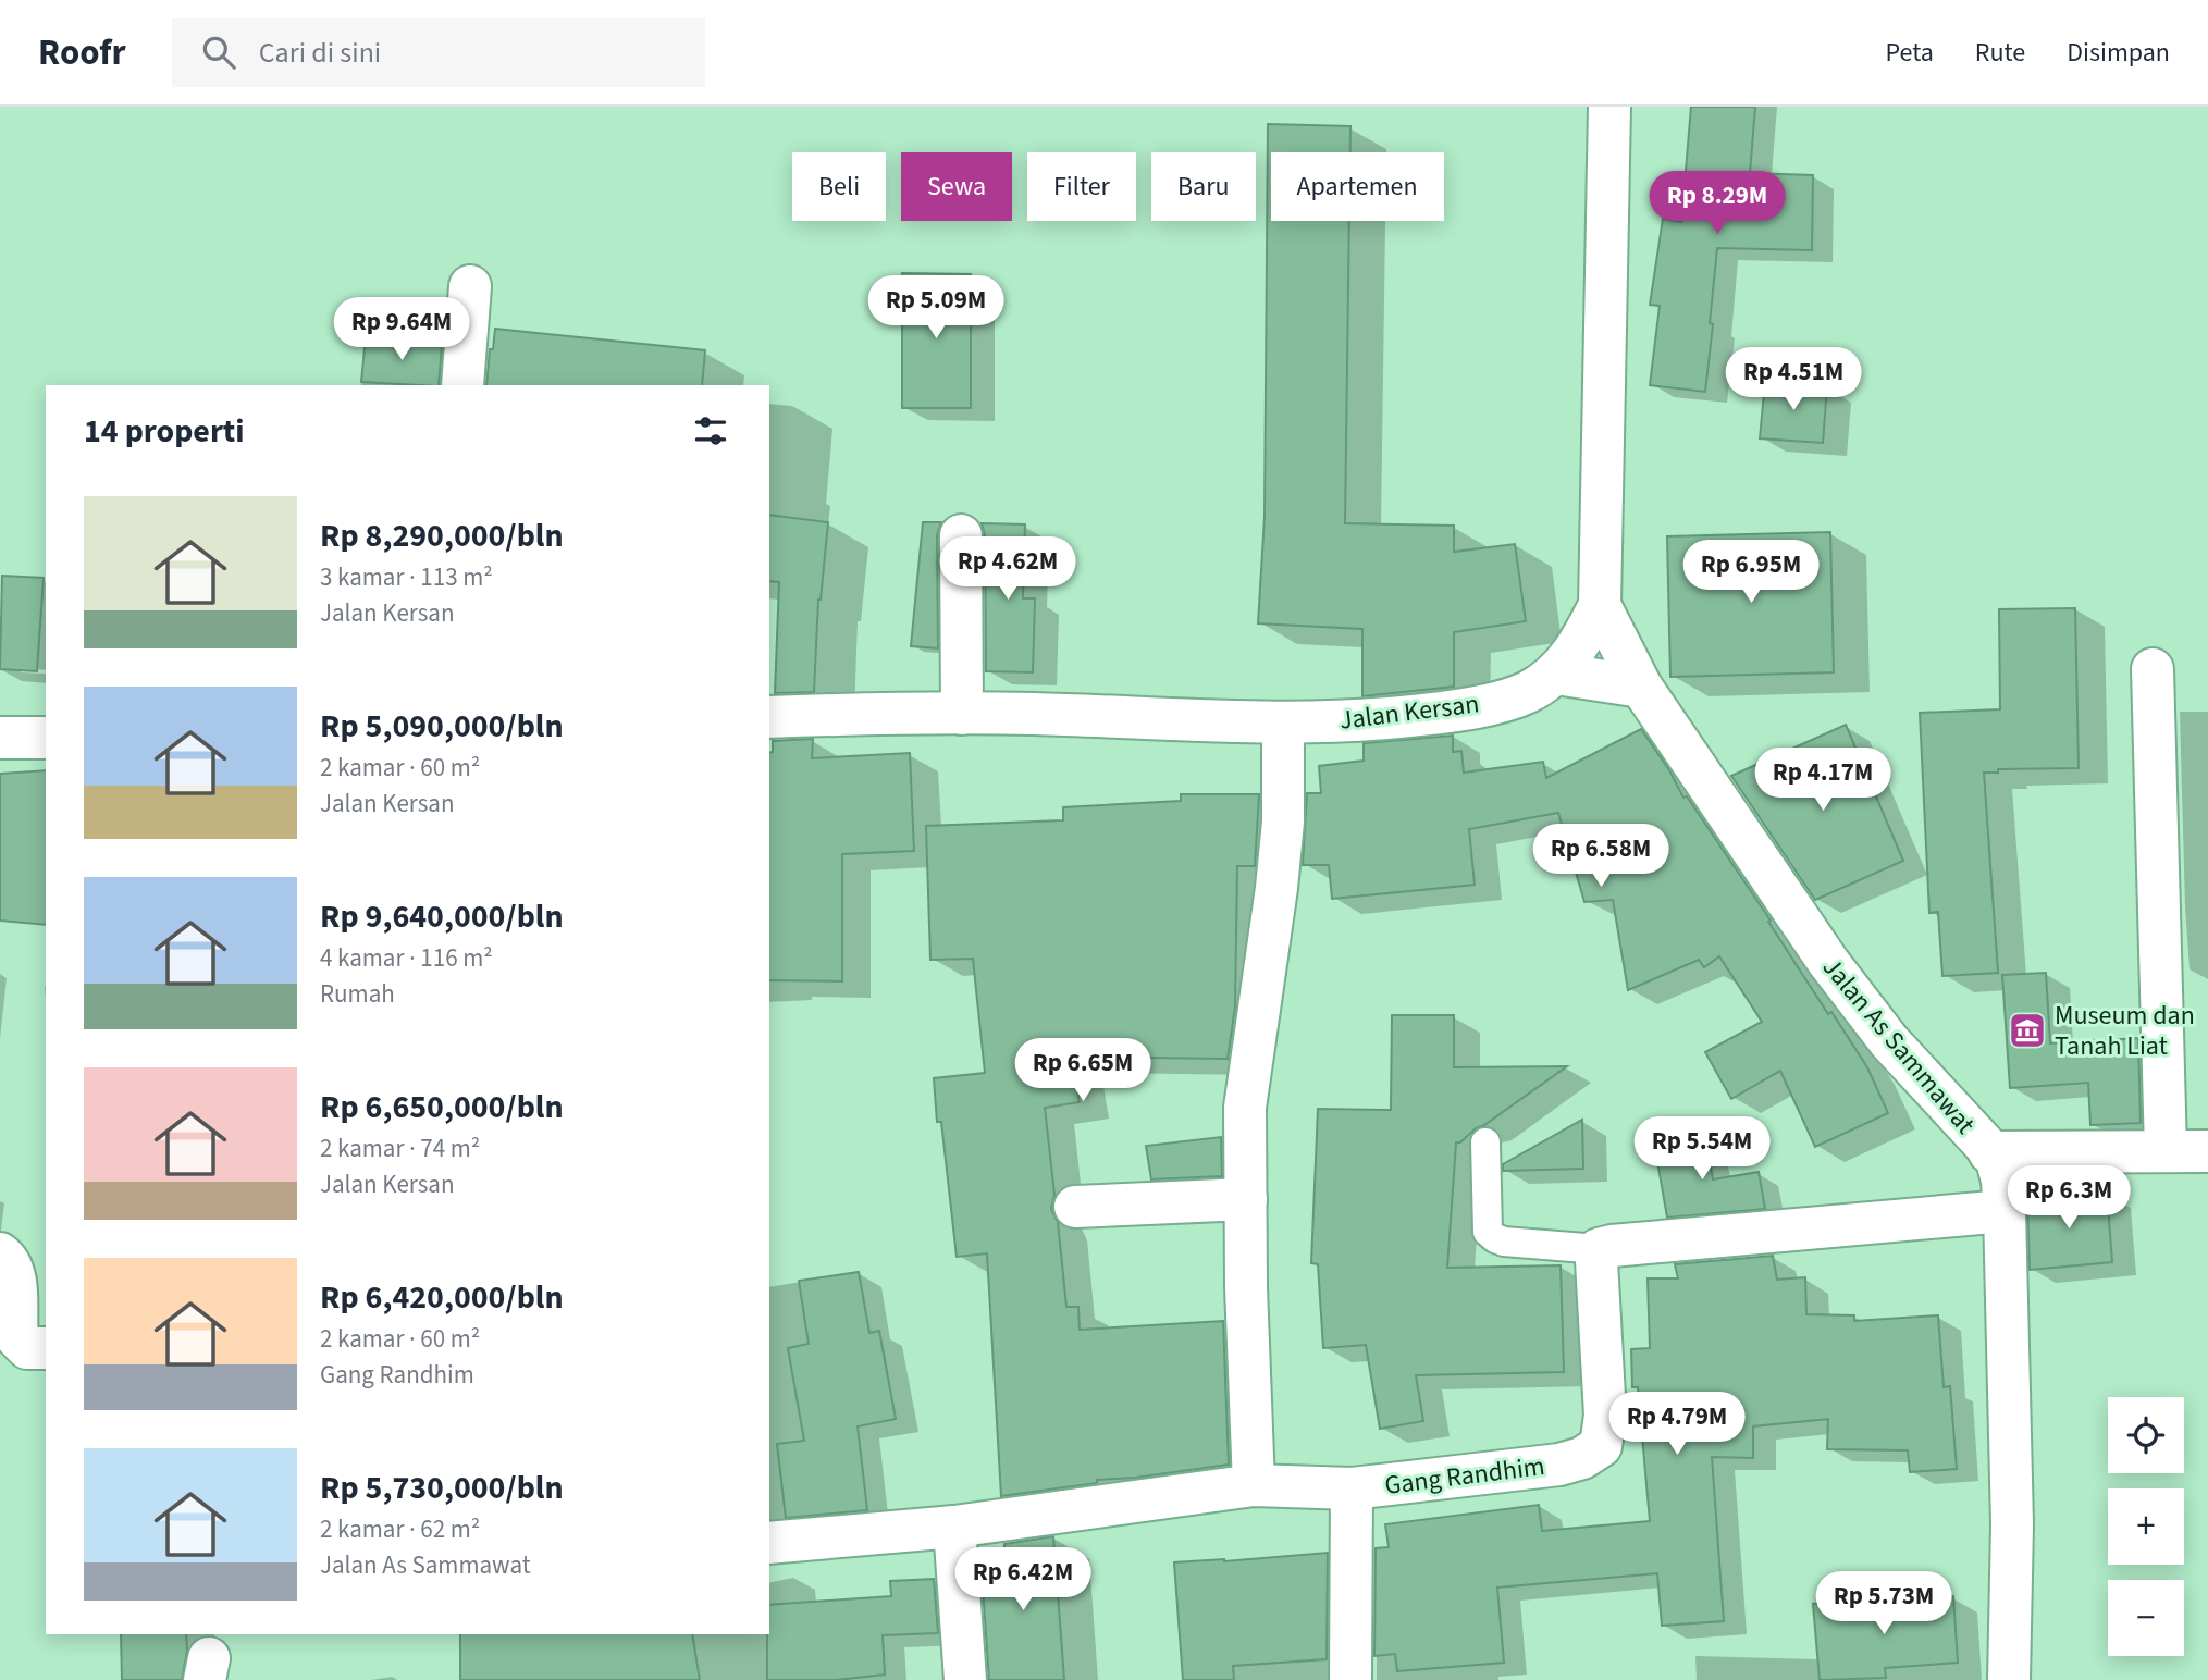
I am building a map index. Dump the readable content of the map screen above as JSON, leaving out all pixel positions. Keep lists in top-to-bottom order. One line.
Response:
{"streets":{"street":["Jalan Kersan","Jalan As Sammawat","Gang Randhim"]},"crossings":[["Jalan Kersan","Jalan As Sammawat"]],"places":{"museum":["Museum dan Tanah Liat"]},"page":{"header":"Roofr","search":"Cari di sini","nav":["Peta","Rute","Disimpan"],"chip":["Beli","Sewa","Filter","Baru","Apartemen"],"price":["Rp 8.29M","Rp 5.09M","Rp 9.64M","Rp 4.51M","Rp 4.62M","Rp 6.95M","Rp 4.17M","Rp 6.58M","Rp 6.65M","Rp 5.54M","Rp 6.3M","Rp 4.79M","Rp 6.42M","Rp 5.73M"],"heading":"14 properti","list":[{"name":"Rp 8,290,000/bln","note":"3 kamar · 113 m² · Jalan Kersan"},{"name":"Rp 5,090,000/bln","note":"2 kamar · 60 m² · Jalan Kersan"},{"name":"Rp 9,640,000/bln","note":"4 kamar · 116 m² · Rumah"},{"name":"Rp 6,650,000/bln","note":"2 kamar · 74 m² · Jalan Kersan"},{"name":"Rp 6,420,000/bln","note":"2 kamar · 60 m² · Gang Randhim"},{"name":"Rp 5,730,000/bln","note":"2 kamar · 62 m² · Jalan As Sammawat"}],"map_buttons":["+","−"]}}
